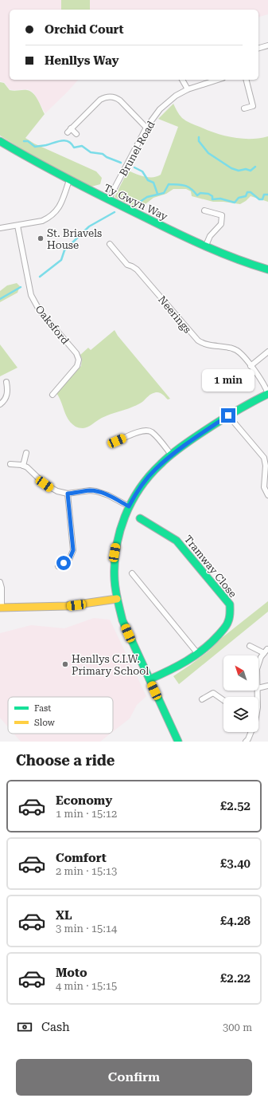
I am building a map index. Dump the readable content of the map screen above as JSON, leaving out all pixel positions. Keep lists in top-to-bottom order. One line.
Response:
{"streets":{"street":["Brunel Road","Ty Gwyn Way","Neerings","Oaksford","Tramway Close"]},"crossings":[["Brunel Road","Ty Gwyn Way"]],"places":["St. Briavels House","Henllys C.I.W. Primary School"],"legend":["Fast","Slow"],"north":"top left","page":{"banner":["Orchid Court","Henllys Way"],"bubble":"1 min","heading":"Choose a ride","list":[{"name":"Economy","note":"1 min · 15:12","value":"£2.52"},{"name":"Comfort","note":"2 min · 15:13","value":"£3.40"},{"name":"XL","note":"3 min · 15:14","value":"£4.28"},{"name":"Moto","note":"4 min · 15:15","value":"£2.22"}],"pay":["Cash","300 m"],"buttons":"Confirm"}}
